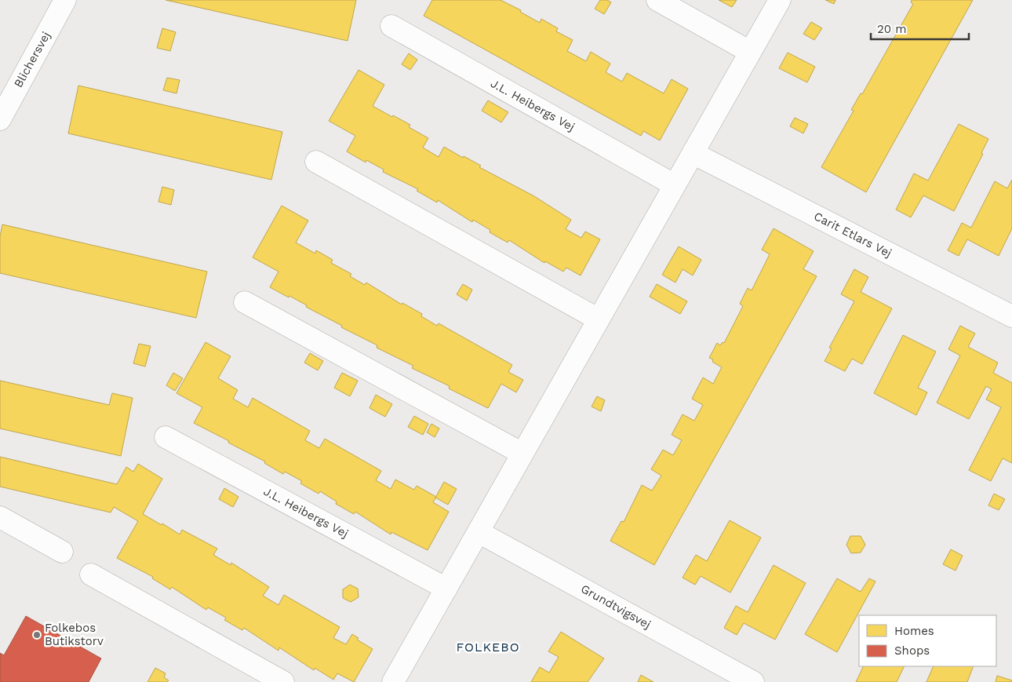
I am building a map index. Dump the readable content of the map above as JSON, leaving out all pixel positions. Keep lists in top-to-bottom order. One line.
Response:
{"streets":{"street":["Blichersvej","J.L. Heibergs Vej","Carit Etlars Vej","Grundtvigsvej"]},"districts":["FOLKEBO"],"places":["Folkebos Butikstorv"],"legend":["Homes","Shops"],"scale_bar":"20 m"}
